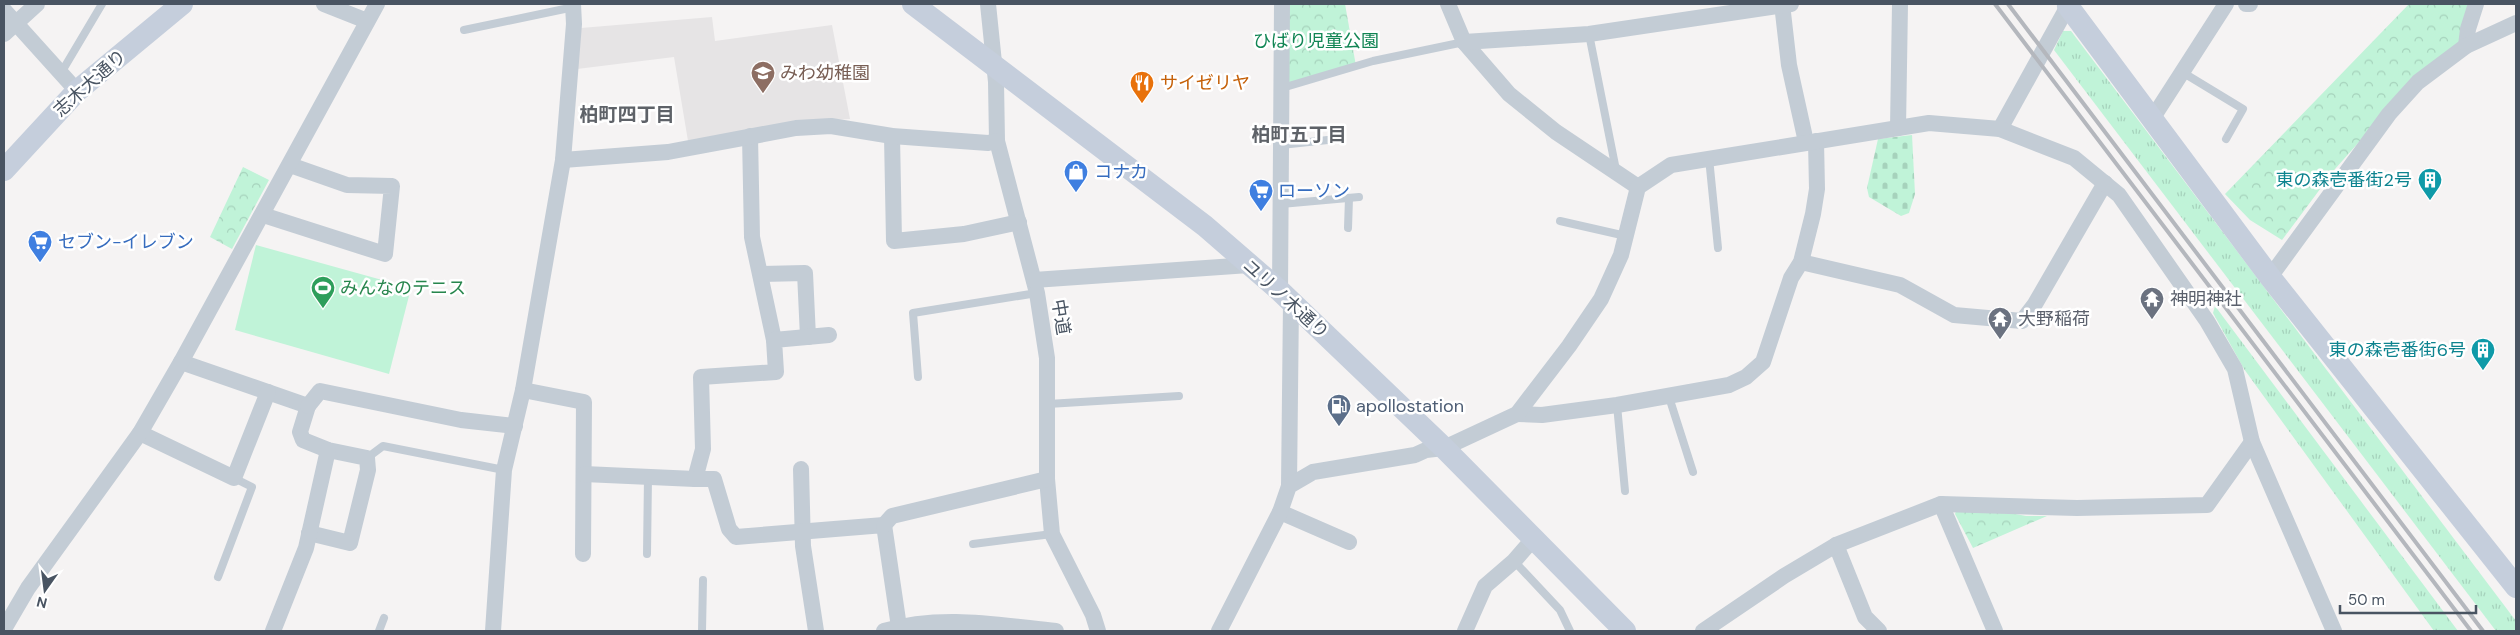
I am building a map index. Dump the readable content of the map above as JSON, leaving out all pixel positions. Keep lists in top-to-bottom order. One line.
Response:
{"streets":{"street":["志木大通り","ユリノ木通り","中道"]},"crossings":[["ユリノ木通り","中道"]],"districts":["柏町四丁目","柏町五丁目"],"parks":["ひばり児童公園"],"places":{"school or university":["みわ幼稚園"],"restaurant":["サイゼリヤ"],"shop":["コナカ"],"building":["東の森壱番街2号","東の森壱番街6号"],"supermarket":["ローソン","セブン-イレブン"],"sports":["みんなのテニス"],"temple":["神明神社","大野稲荷"],"fuel station":["apollostation"]},"scale_bar":"50 m","north":"bottom"}
